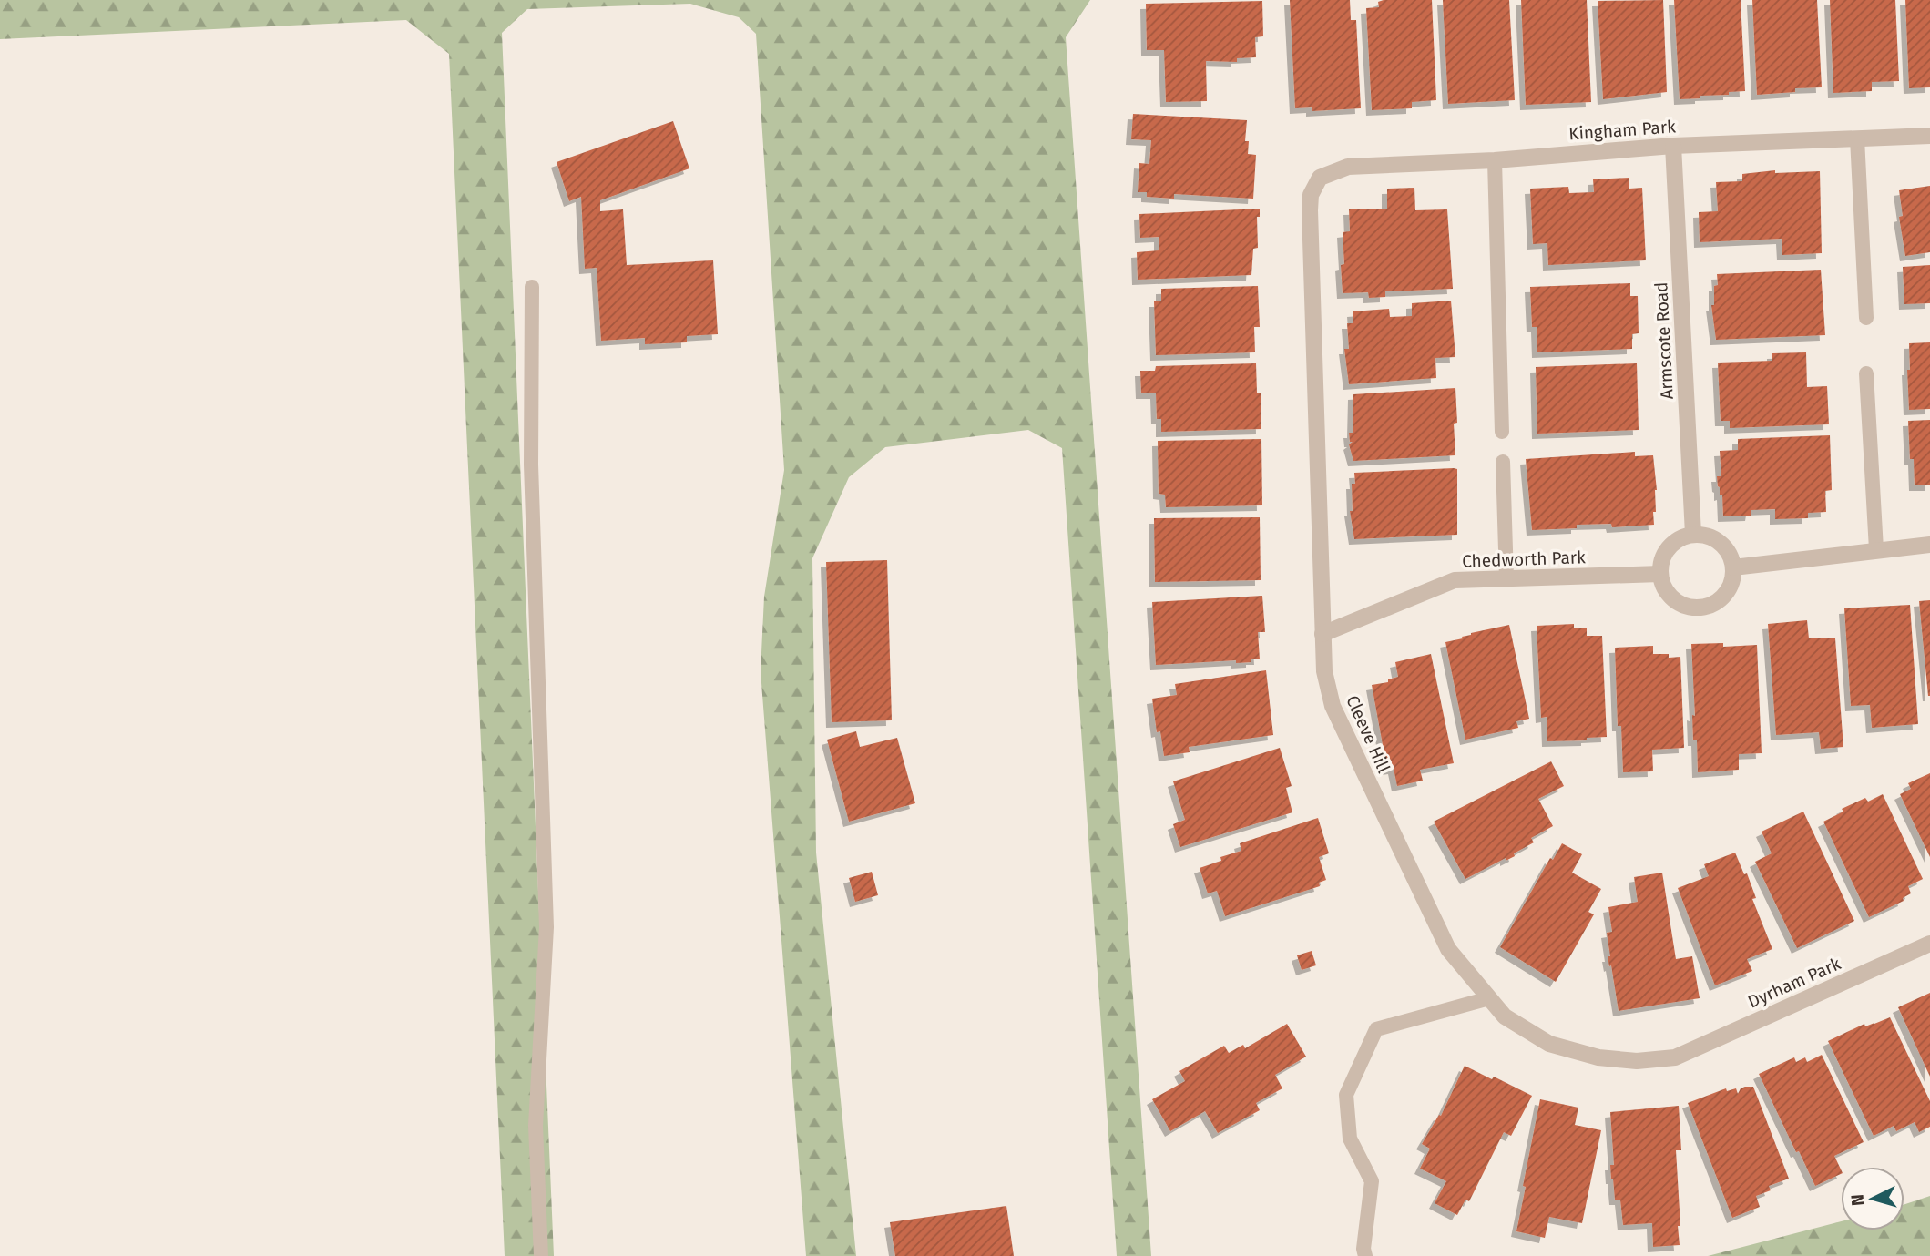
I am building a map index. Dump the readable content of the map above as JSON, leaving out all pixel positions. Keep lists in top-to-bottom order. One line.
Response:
{"streets":{"street":["Kingham Park","Armscote Road","Chedworth Park","Cleeve Hill","Dyrham Park"]},"crossings":[["Kingham Park","Armscote Road"],["Kingham Park","Cleeve Hill"],["Armscote Road","Chedworth Park"],["Chedworth Park","Cleeve Hill"],["Cleeve Hill","Dyrham Park"]],"north":"left"}
